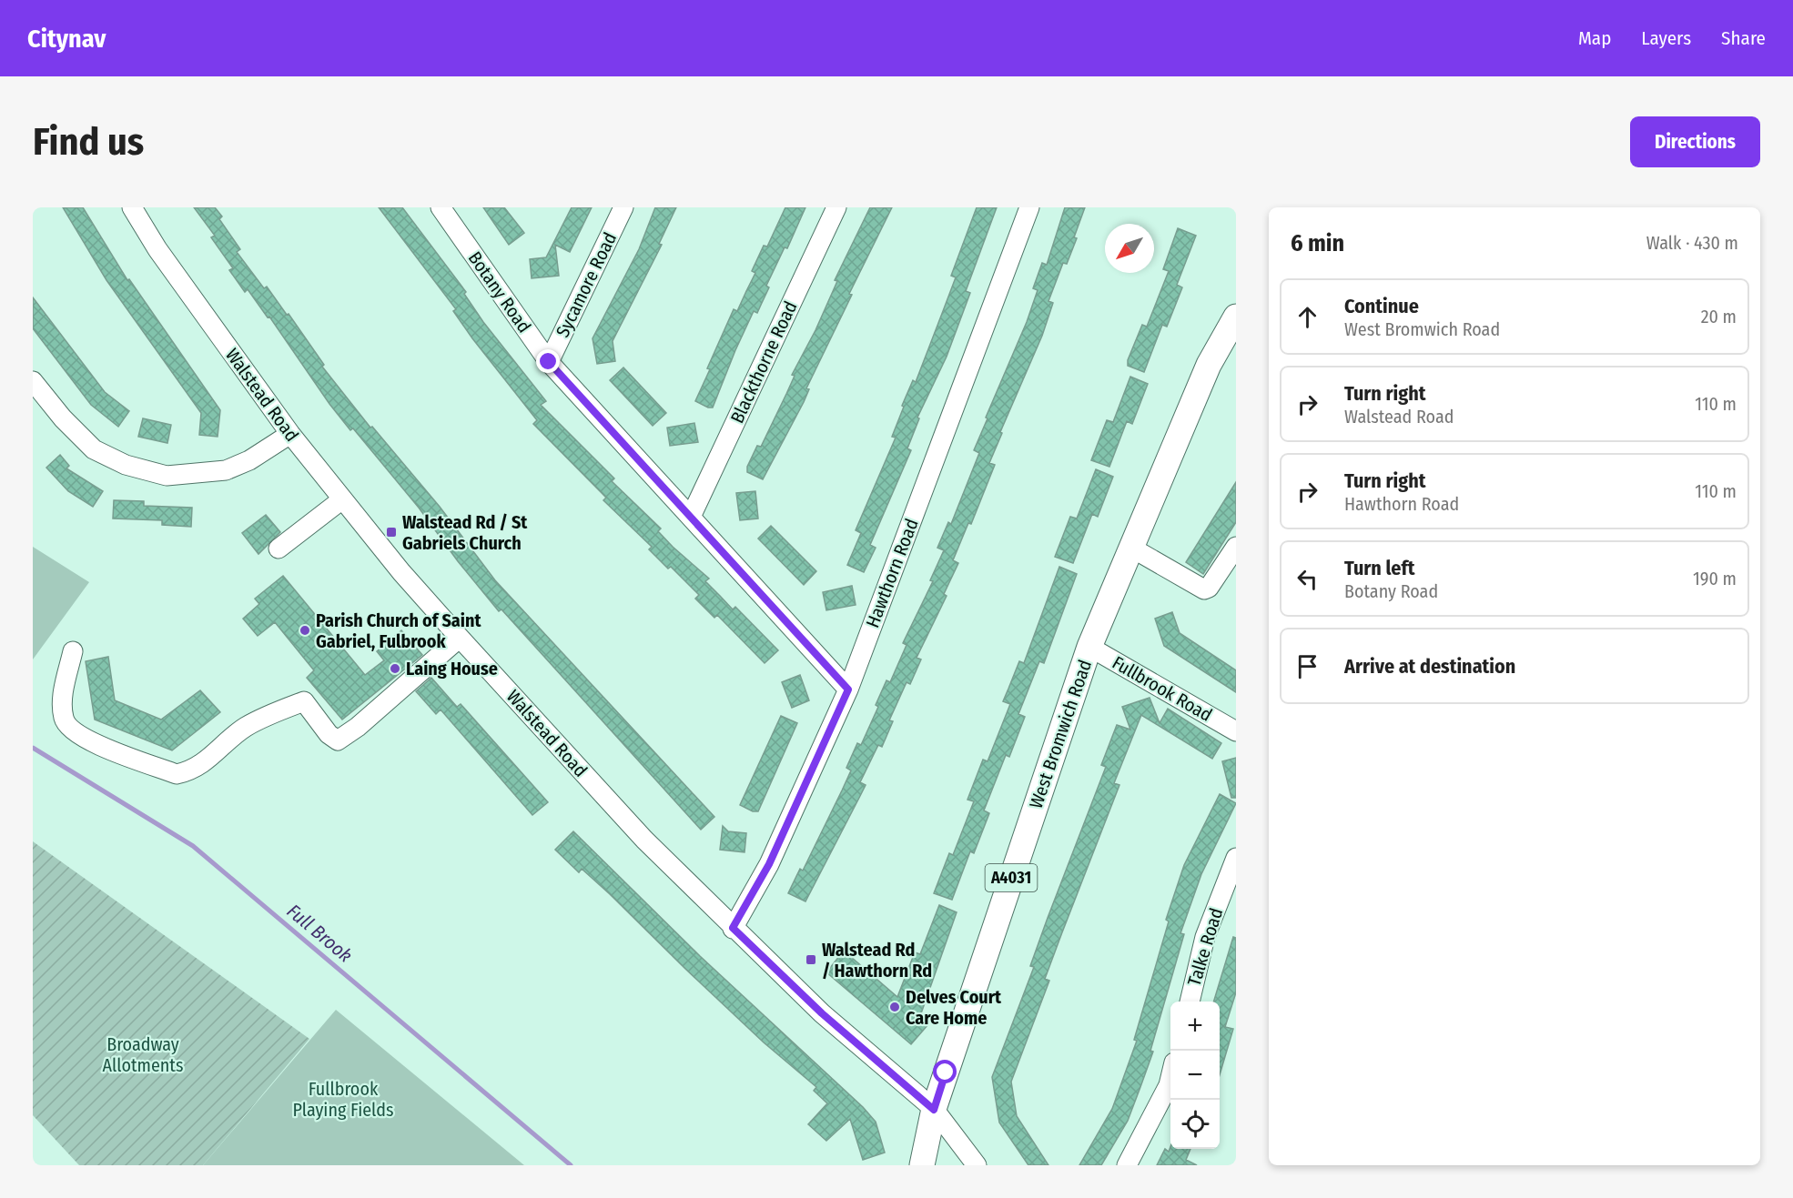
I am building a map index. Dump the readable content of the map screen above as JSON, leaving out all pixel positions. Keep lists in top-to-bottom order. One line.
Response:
{"streets":{"main road":["West Bromwich Road","A4031"],"street":["Sycamore Road","Botany Road","Blackthorne Road","Walstead Road","Hawthorn Road","Fullbrook Road","Talke Road"]},"crossings":[["Sycamore Road","Botany Road"],["Botany Road","Blackthorne Road"],["Botany Road","Hawthorn Road"],["Walstead Road","Hawthorn Road"],["Walstead Road","West Bromwich Road"],["Fullbrook Road","West Bromwich Road"]],"water":["Full Brook"],"parks":["Broadway Allotments","Fullbrook Playing Fields"],"places":{"transit":["Walstead Rd / St Gabriels Church","Walstead Rd / Hawthorn Rd"],"other":["Parish Church of Saint Gabriel, Fulbrook","Laing House","Delves Court Care Home"]},"north":"bottom left","page":{"header":"Citynav","nav":["Map","Layers","Share"],"buttons":"Directions","title":"Find us","heading":["6 min","Walk · 430 m"],"list":[["Continue","West Bromwich Road","20 m"],["Turn right","Walstead Road","110 m"],["Turn right","Hawthorn Road","110 m"],["Turn left","Botany Road","190 m"],"Arrive at destination"],"map_buttons":["+","−"]}}
